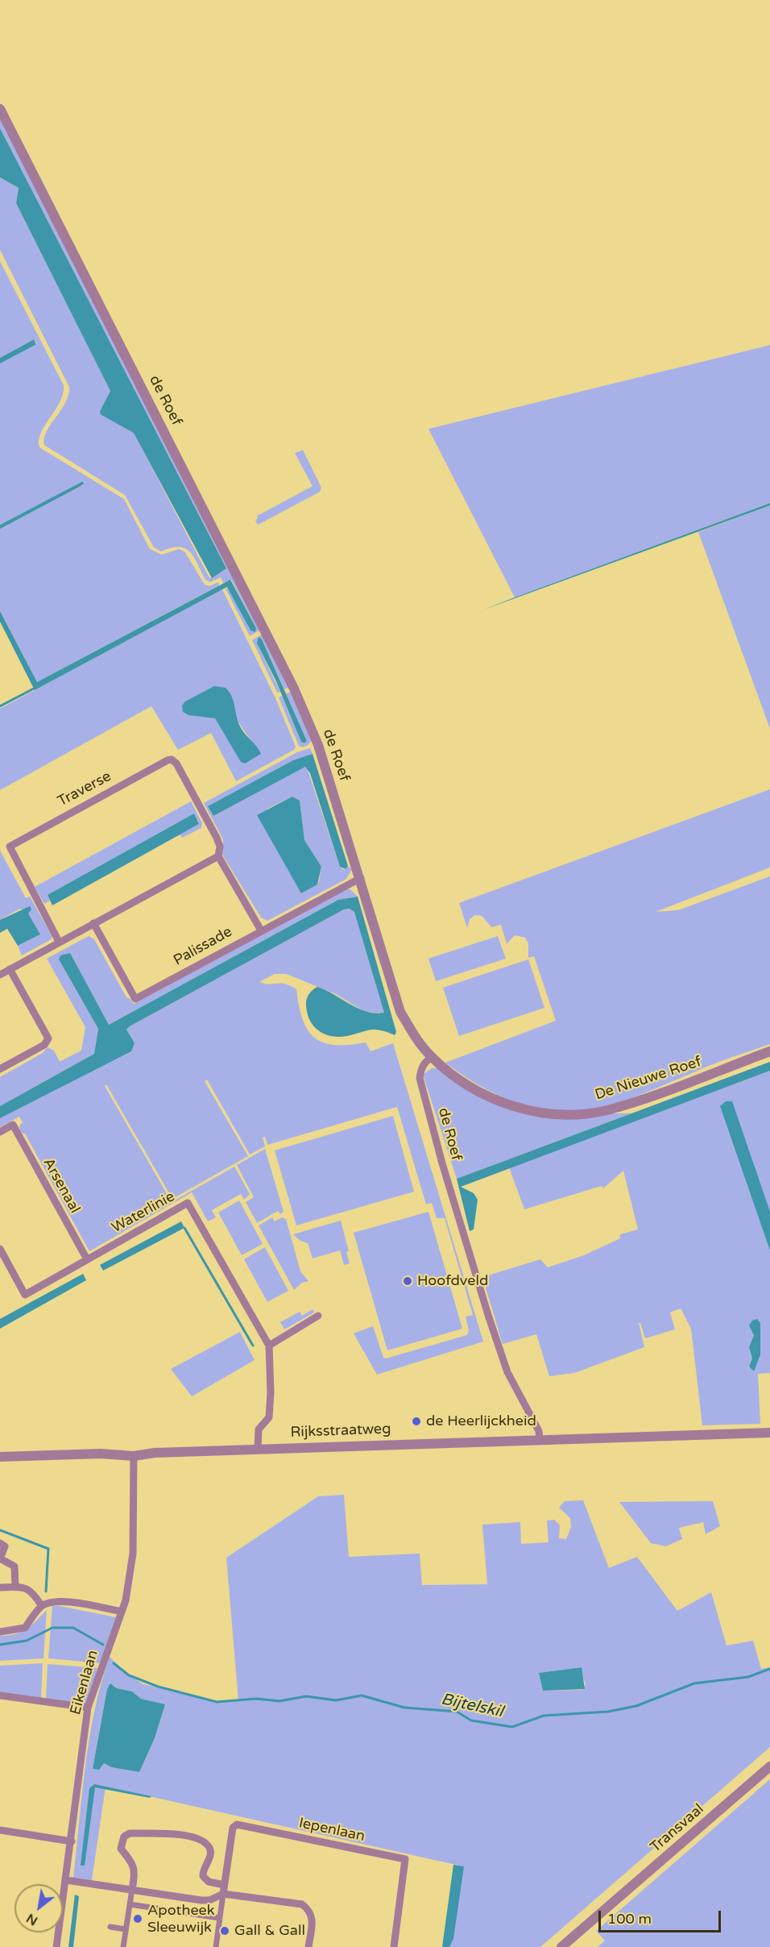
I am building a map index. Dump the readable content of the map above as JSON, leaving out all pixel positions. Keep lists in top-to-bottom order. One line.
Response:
{"streets":{"street":["de Roef","Traverse","Palissade","De Nieuwe Roef","Arsenaal","Waterlinie","Rijksstraatweg","Eikenlaan","Transvaal","Iepenlaan"]},"crossings":[["de Roef","Palissade"],["de Roef","De Nieuwe Roef"],["de Roef","Rijksstraatweg"],["Arsenaal","Waterlinie"],["Waterlinie","Rijksstraatweg"],["Rijksstraatweg","Eikenlaan"]],"water":["Bijtelskil"],"places":["Hoofdveld","de Heerlijckheid","Apotheek Sleeuwijk","Gall & Gall"],"scale_bar":"100 m","north":"bottom left"}
